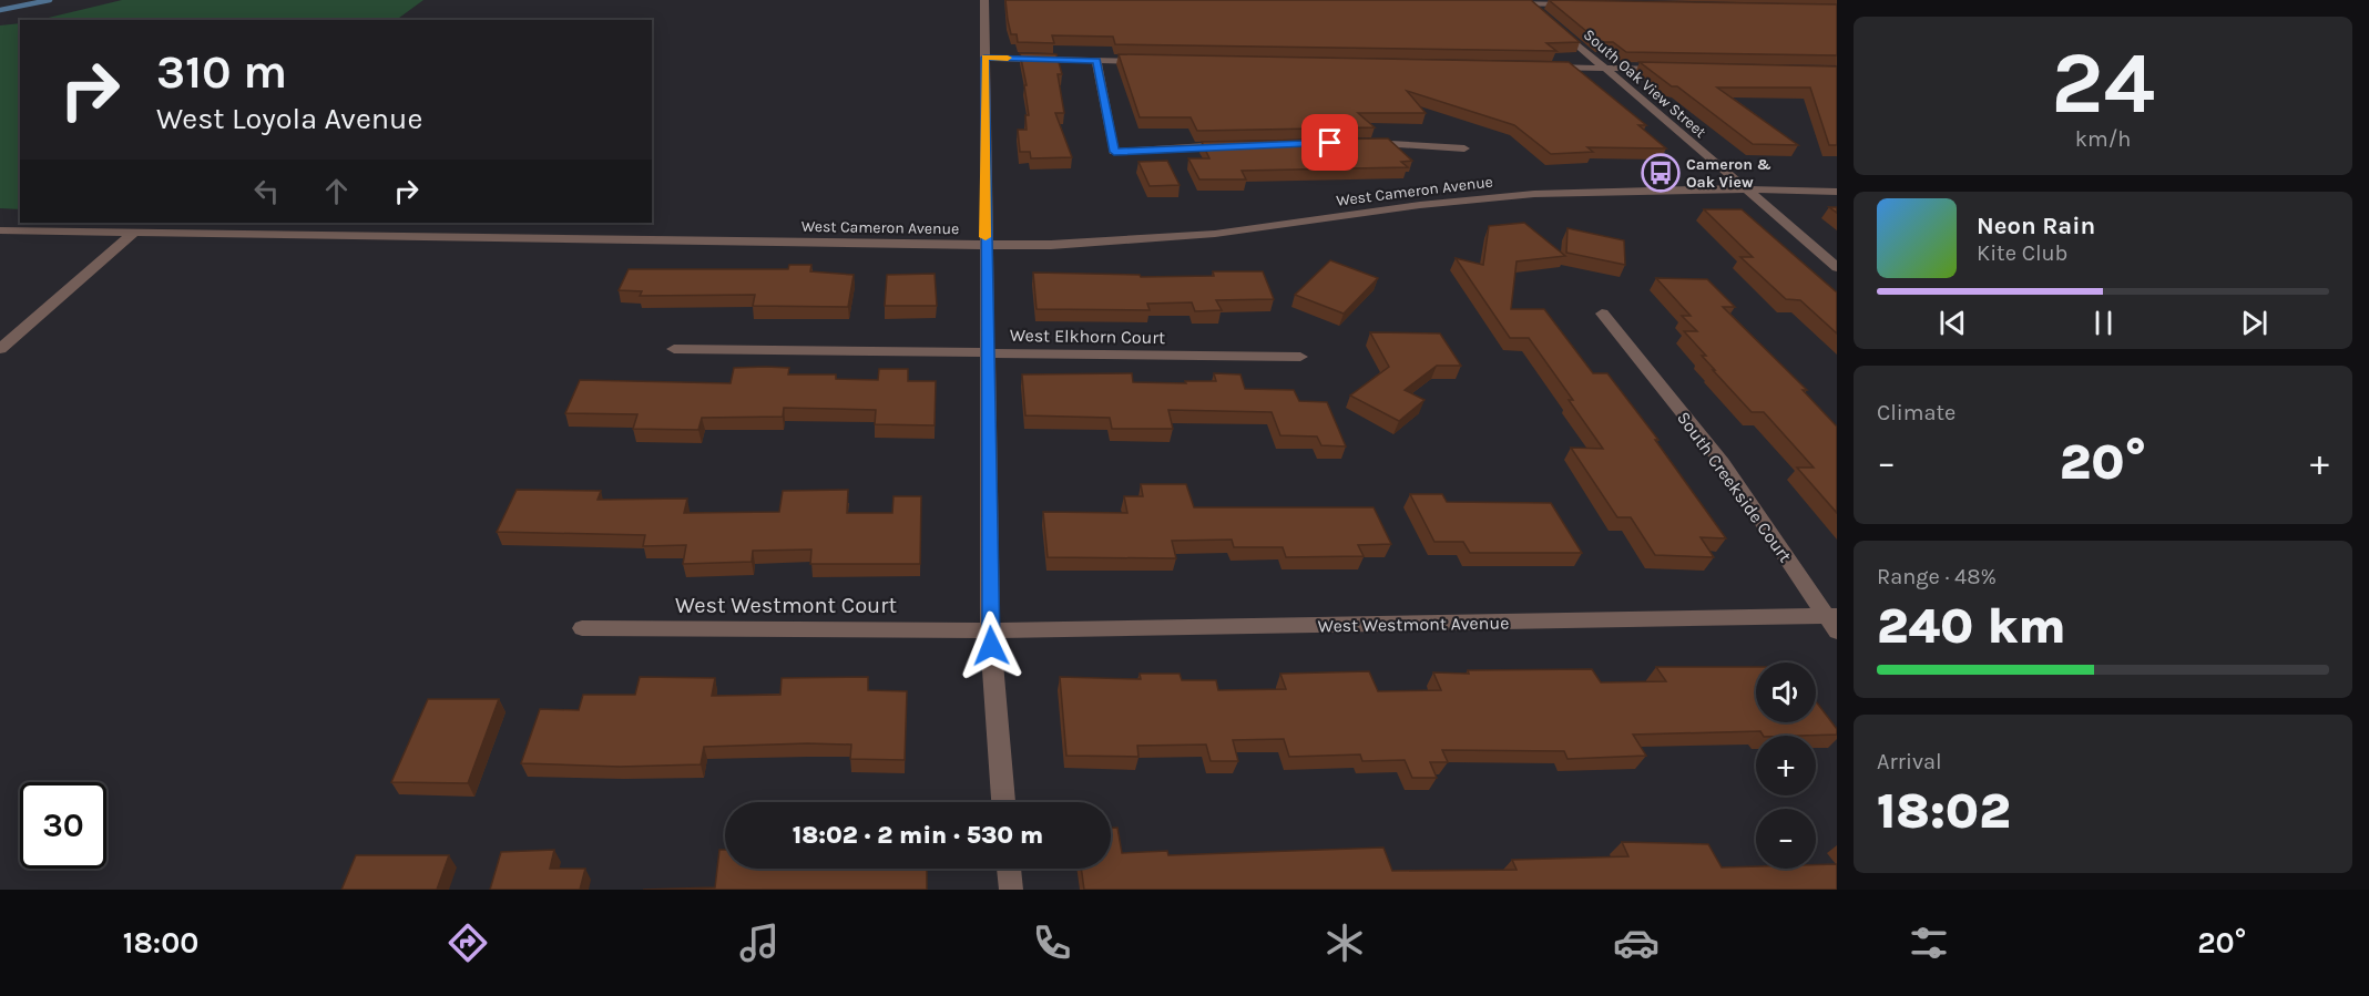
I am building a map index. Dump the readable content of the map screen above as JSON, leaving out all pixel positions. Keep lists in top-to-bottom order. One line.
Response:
{"streets":{"street":["South Oak View Street","West Cameron Avenue","West Elkhorn Court","South Creekside Court","West Westmont Court","West Westmont Avenue"]},"crossings":[["South Oak View Street","West Cameron Avenue"],["South Creekside Court","West Westmont Avenue"],["West Westmont Court","West Westmont Avenue"]],"places":{"bus stop":["Cameron & Oak View"]},"page":{"tile":[["24","km/h"],"Climate",["Range · 48%","240 km"],["Arrival","18:02"]],"turn":["310 m","West Loyola Avenue"],"song":["Neon Rain","Kite Club"],"heat":["−","20°","+"],"map_buttons":["+","−"],"limit":"30","trip":"18:02 · 2 min · 530 m","tabs":["18:00","20°"]}}
